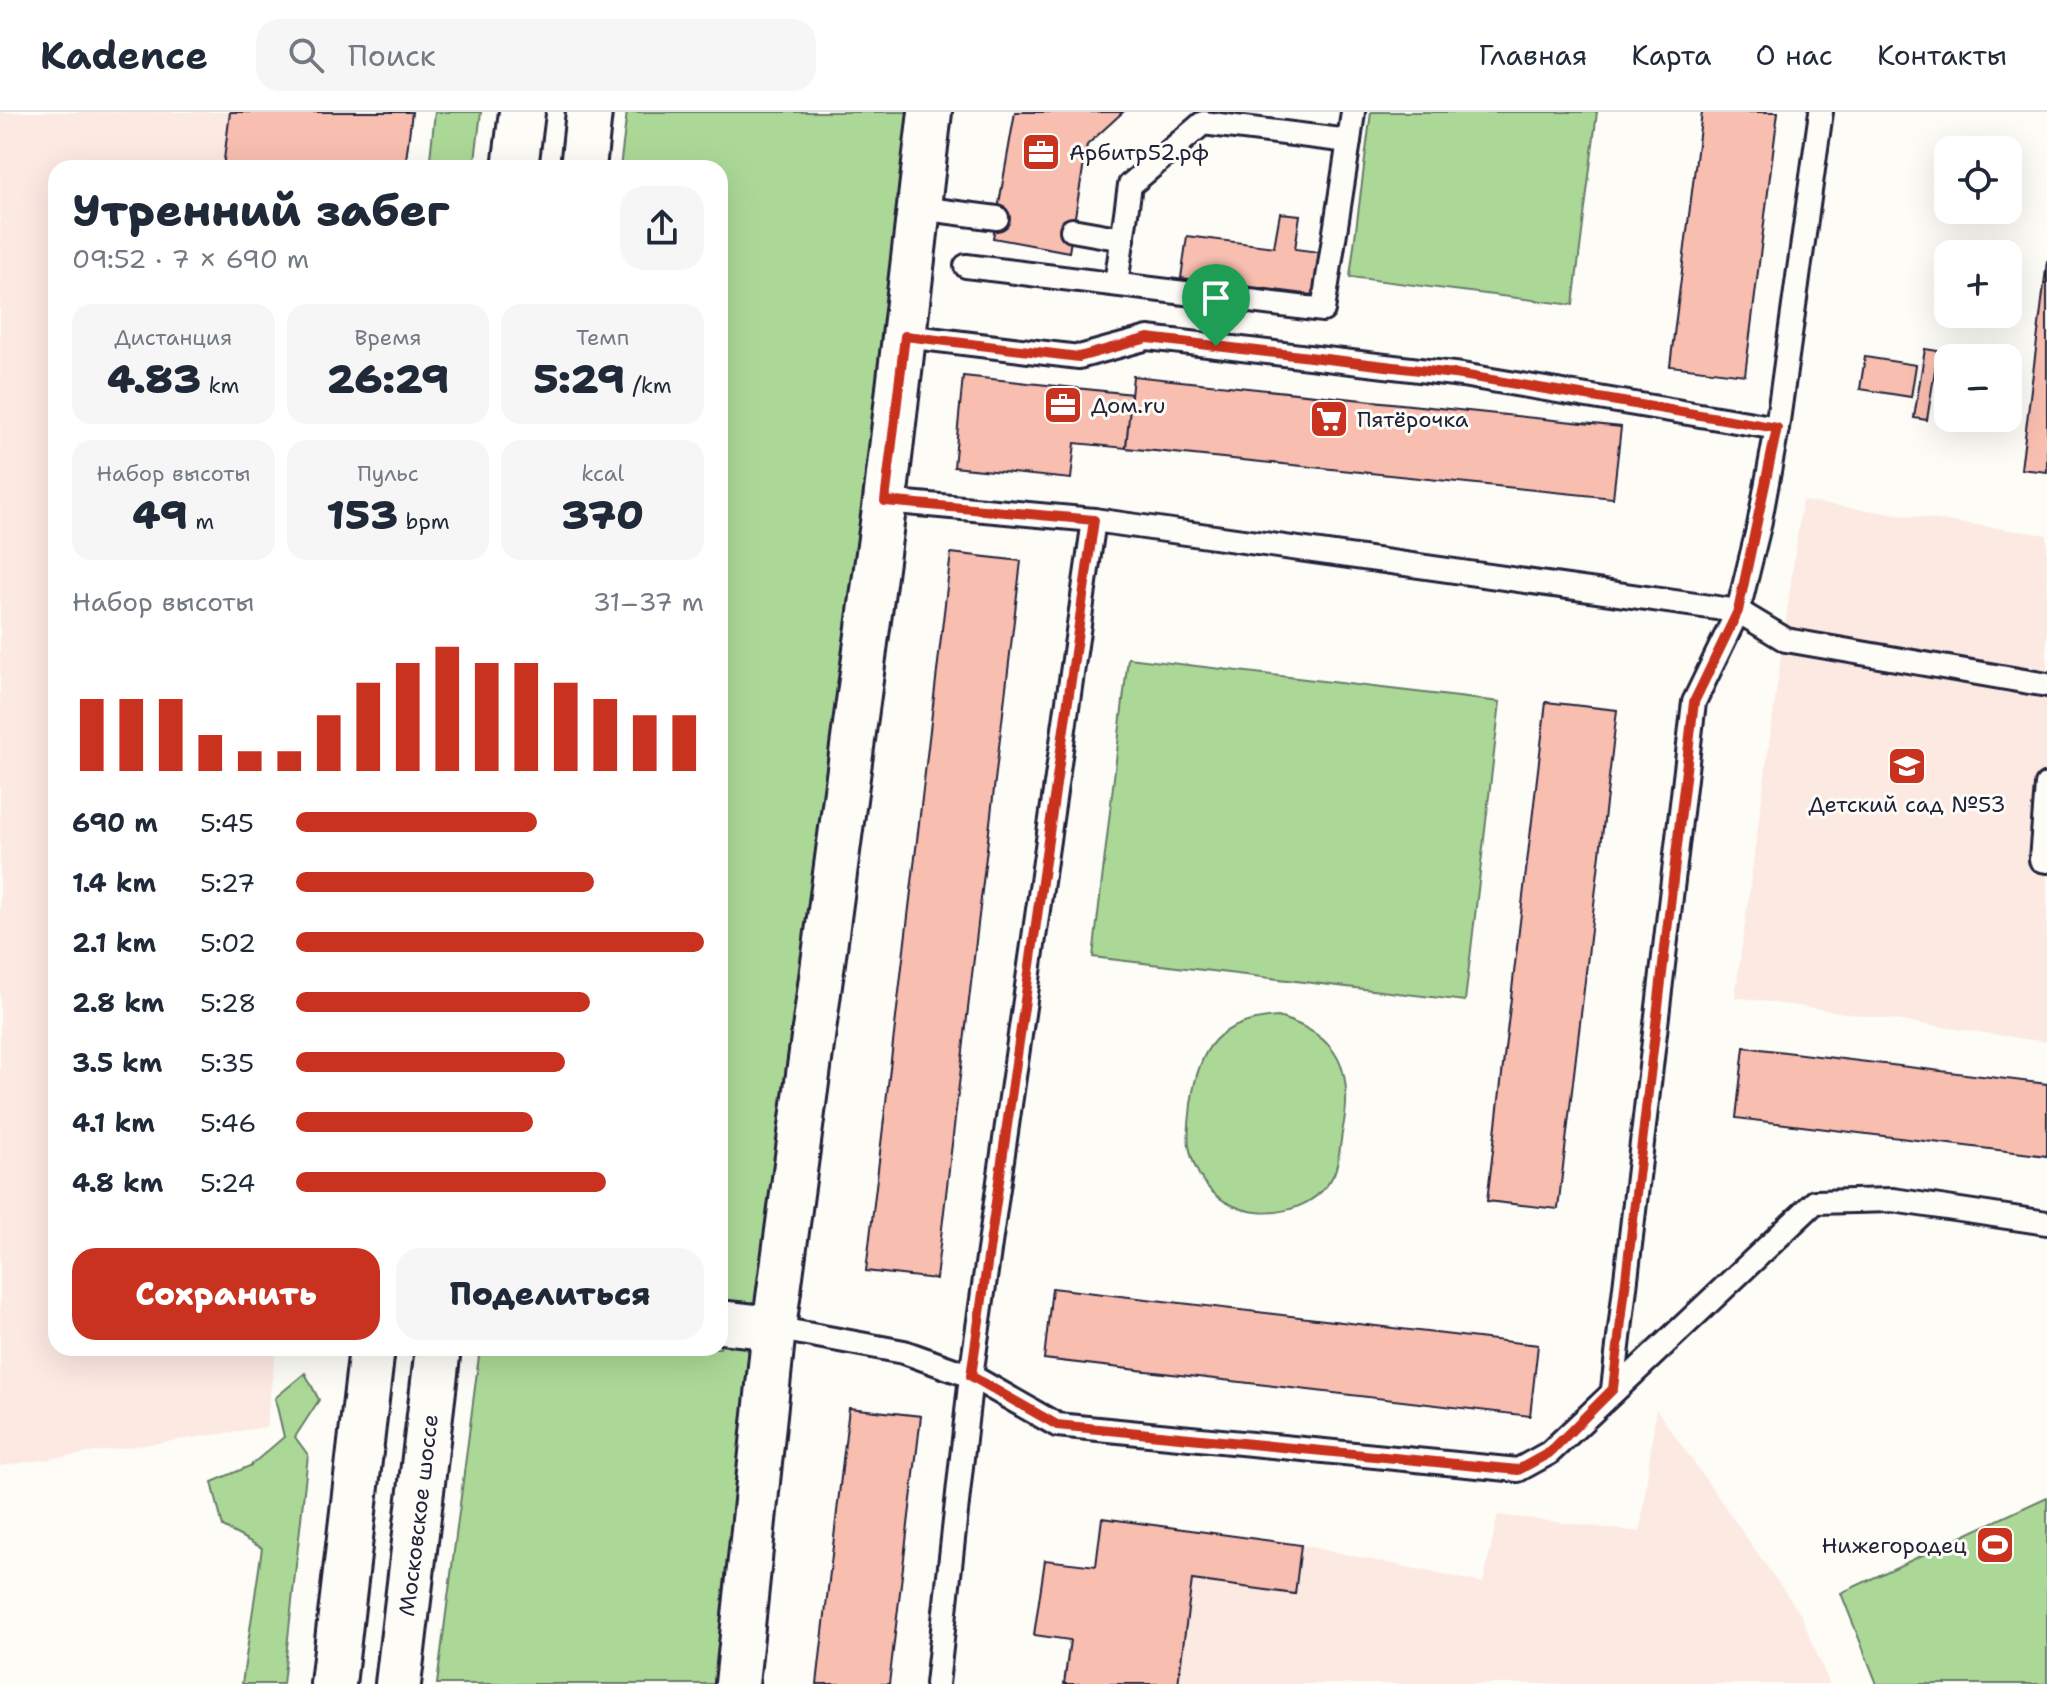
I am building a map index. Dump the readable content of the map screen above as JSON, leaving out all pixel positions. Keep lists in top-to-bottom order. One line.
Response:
{"streets":{"main road":["Московское шоссе"]},"places":{"office":["Арбитр52.рф","Дом.ru"],"supermarket":["Пятёрочка"],"school or university":["Детский сад №53"],"sports":["Нижегородец"]},"page":{"header":"Kadence","search":"Поиск","nav":["Главная","Карта","О нас","Контакты"],"map_buttons":["+","−"],"heading":["Утренний забег","09:52 · 7 × 690 m"],"stats":[["Дистанция","4.83 km"],["Время","26:29"],["Темп","5:29 /km"],["Набор высоты","49 m"],["Пульс","153 bpm"],["kcal","370"]],"chart":["Набор высоты","31–37 m"],"list":[{"name":"690 m","note":"5:45"},{"name":"1.4 km","note":"5:27"},{"name":"2.1 km","note":"5:02"},{"name":"2.8 km","note":"5:28"},{"name":"3.5 km","note":"5:35"},{"name":"4.1 km","note":"5:46"},{"name":"4.8 km","note":"5:24"}],"buttons":["Сохранить","Поделиться"]}}
